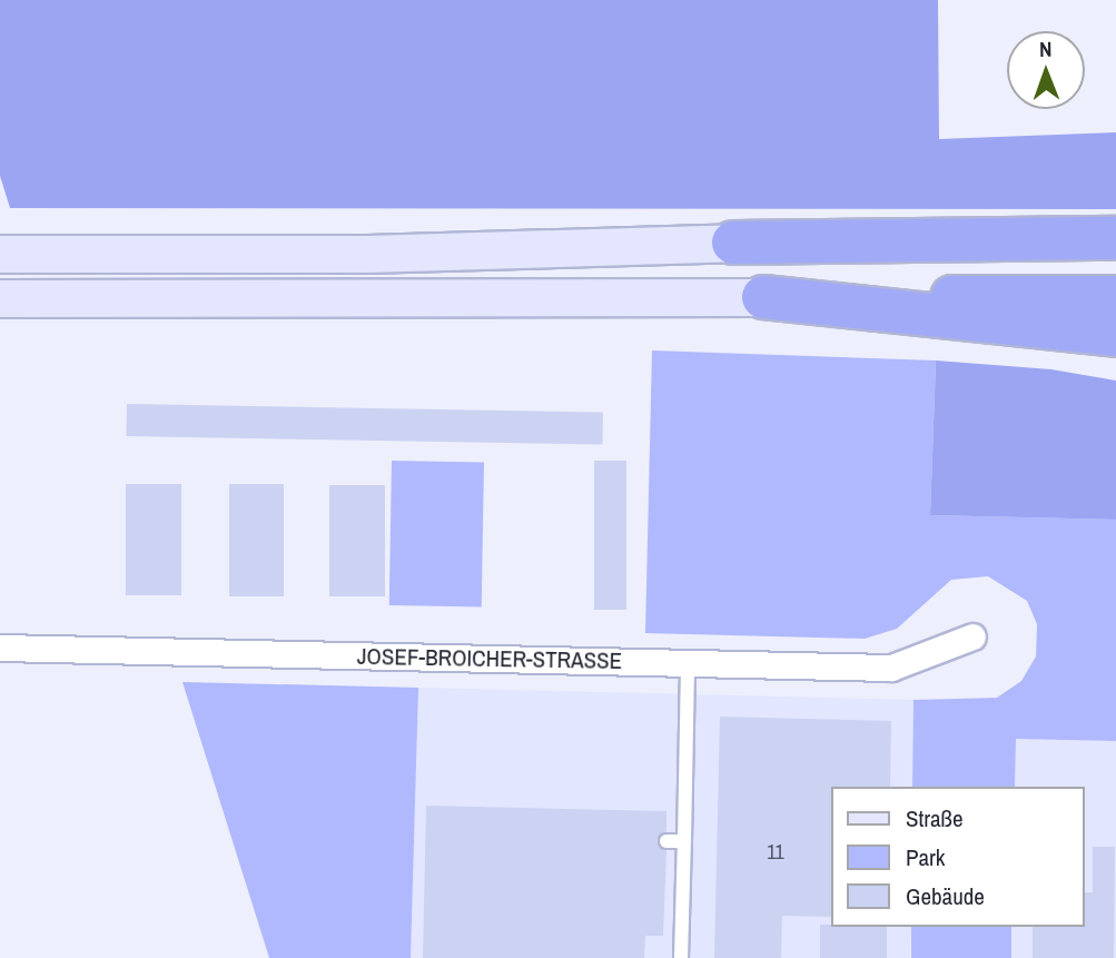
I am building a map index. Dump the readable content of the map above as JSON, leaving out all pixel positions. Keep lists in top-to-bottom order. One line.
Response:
{"streets":{"street":["JOSEF-BROICHER-STRASSE"]},"house_numbers":["11"],"legend":["Straße","Park","Gebäude"],"north":"top"}
